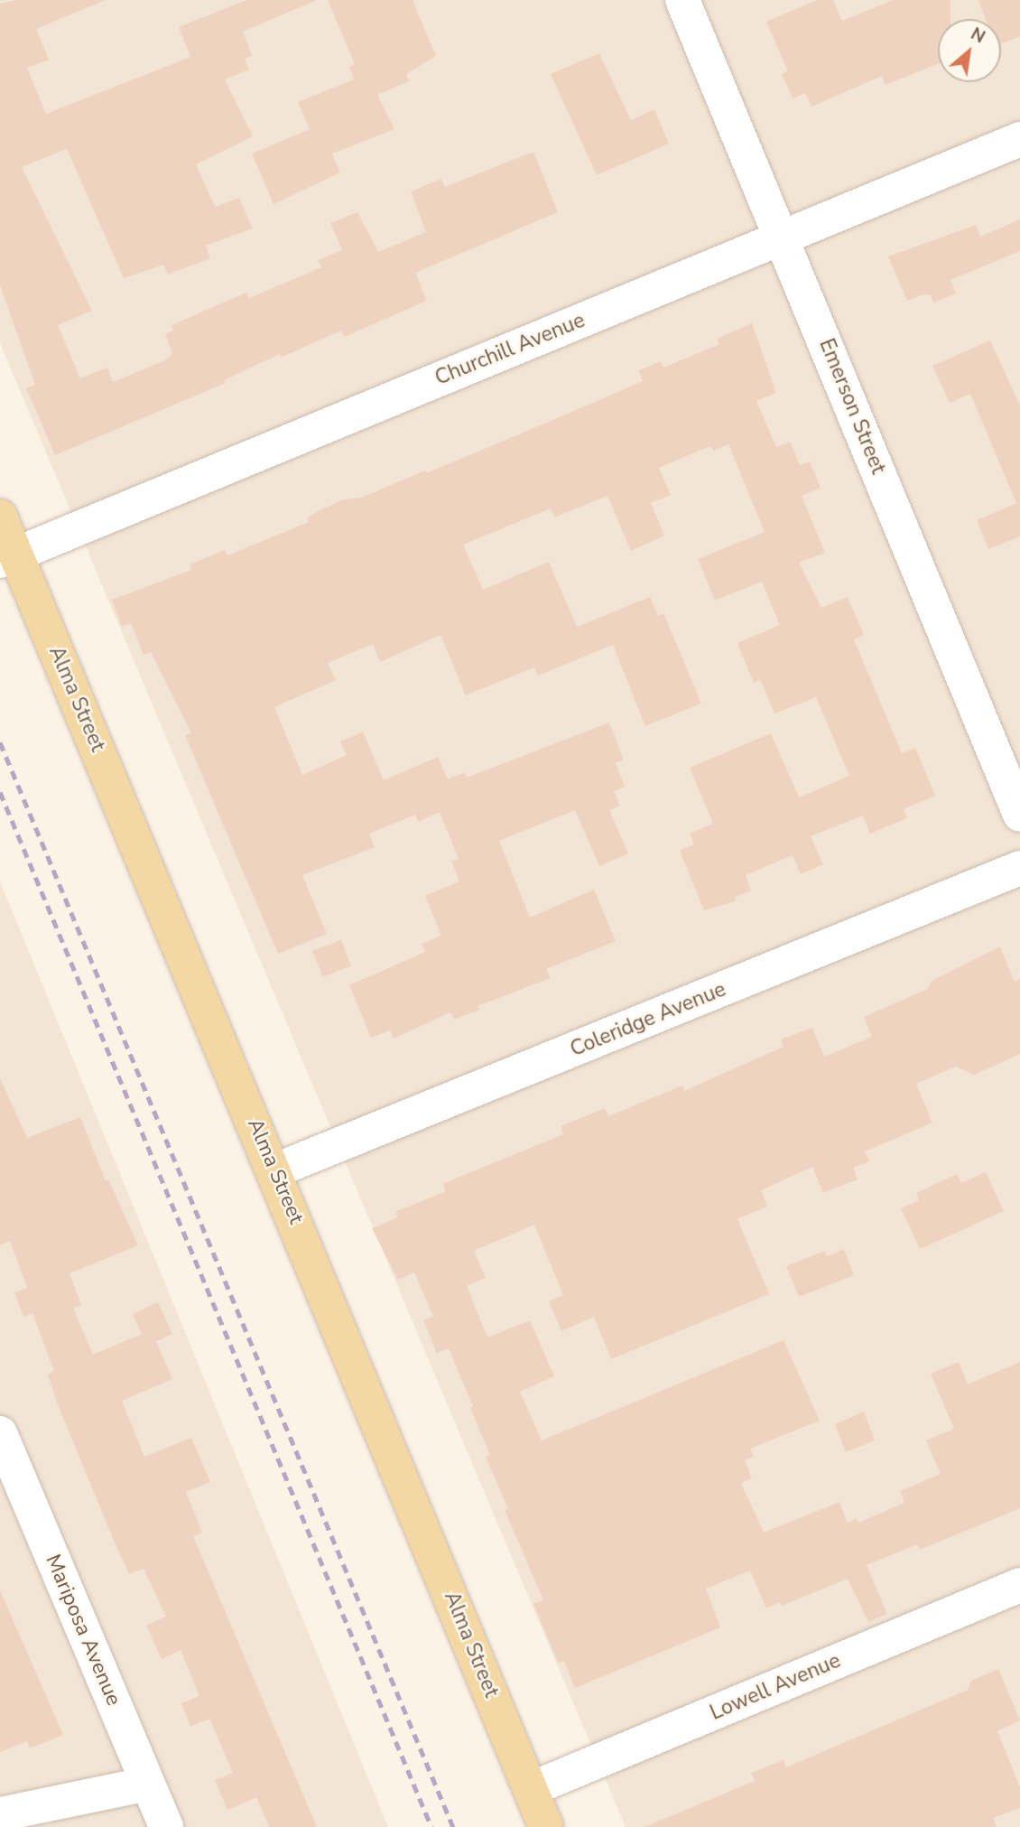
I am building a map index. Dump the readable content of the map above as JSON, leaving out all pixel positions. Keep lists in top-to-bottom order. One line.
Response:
{"streets":{"main road":["Alma Street"],"street":["Churchill Avenue","Emerson Street","Coleridge Avenue","Mariposa Avenue","Lowell Avenue"]},"crossings":[["Churchill Avenue","Emerson Street"],["Churchill Avenue","Alma Street"],["Alma Street","Coleridge Avenue"],["Alma Street","Lowell Avenue"]],"north":"top right"}
